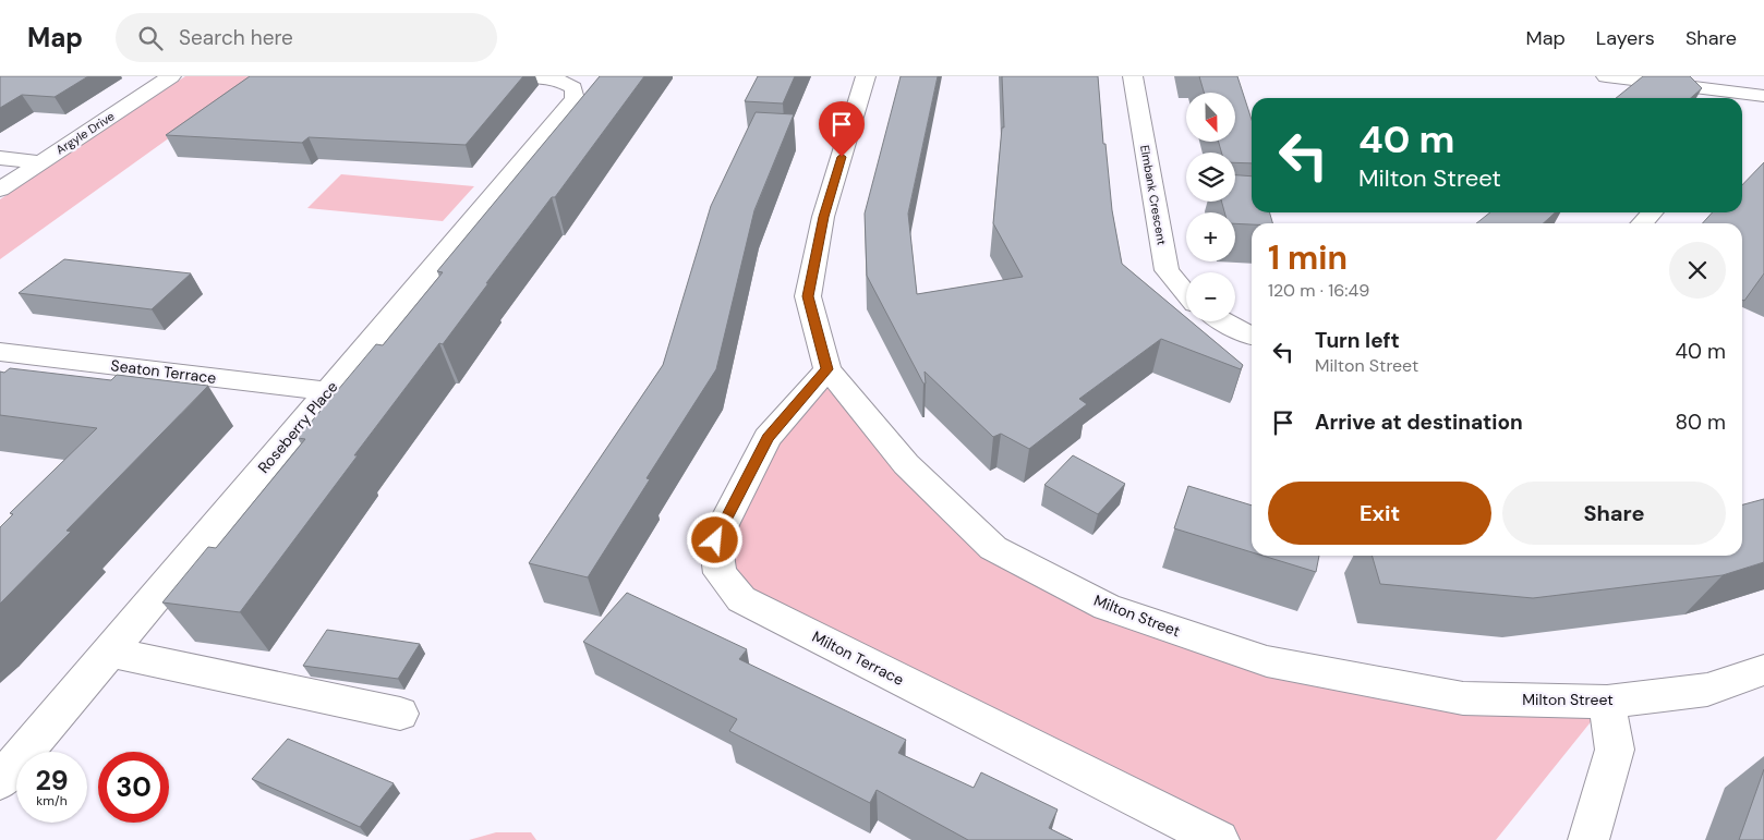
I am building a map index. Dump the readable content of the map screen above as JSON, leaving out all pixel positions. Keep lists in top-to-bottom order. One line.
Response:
{"streets":{"street":["Argyle Drive","Elmbank Crescent","Seaton Terrace","Roseberry Place","Milton Street","Milton Terrace"]},"crossings":[["Seaton Terrace","Roseberry Place"],["Milton Street","Milton Terrace"]],"north":"bottom","page":{"header":"Map","search":"Search here","nav":["Map","Layers","Share"],"map_buttons":["+","−"],"turn":["40 m","Milton Street"],"heading":["1 min","120 m · 16:49"],"list":[{"name":"Turn left","note":"Milton Street","value":"40 m"},{"name":"Arrive at destination","value":"80 m"}],"buttons":["Exit","Share"],"speed":"29 km/h","limit":"30"}}
